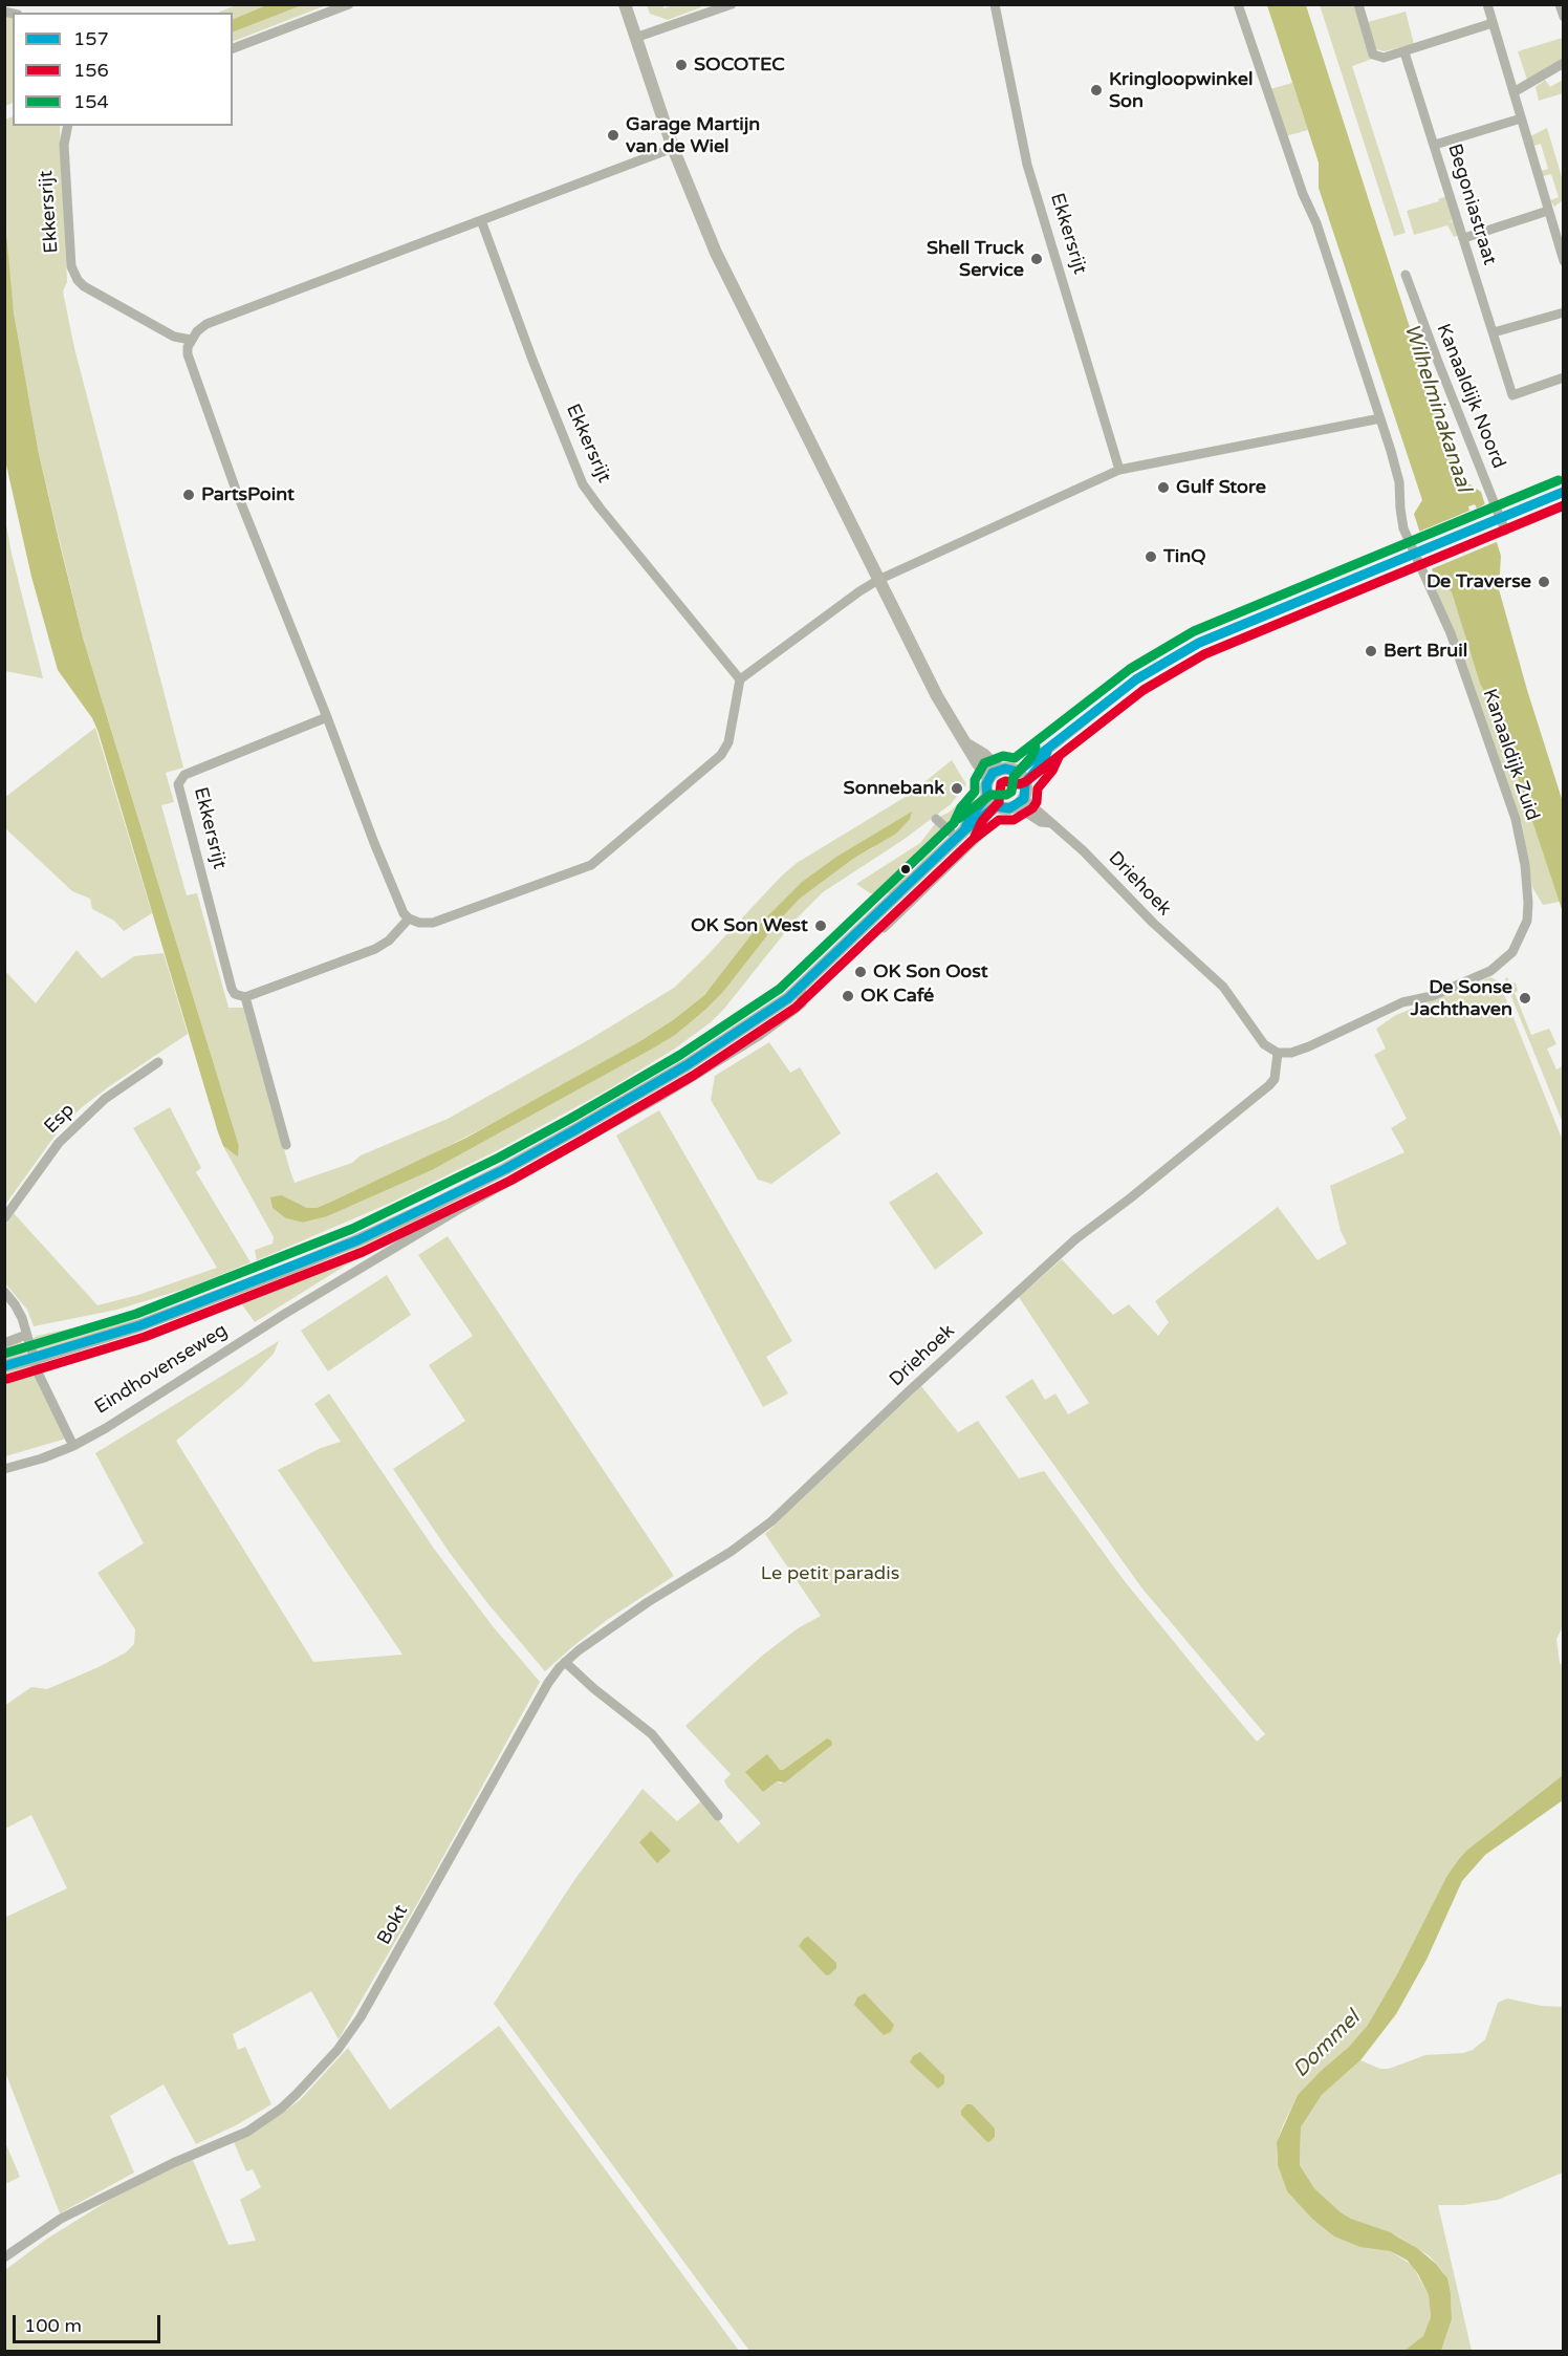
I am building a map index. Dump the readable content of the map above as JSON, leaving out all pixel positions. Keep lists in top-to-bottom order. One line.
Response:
{"streets":{"main road":["Eindhovenseweg"],"street":["Begoniastraat","Ekkersrijt","Kanaaldijk Noord","Kanaaldijk Zuid","Driehoek","Esp","Bokt"]},"crossings":[["Kanaaldijk Zuid","Driehoek"],["Driehoek","Eindhovenseweg"],["Driehoek","Bokt"]],"water":["Wilhelminakanaal","Dommel"],"parks":["Le petit paradis"],"places":["SOCOTEC","Kringloopwinkel Son","Garage Martijn van de Wiel","Shell Truck Service","Gulf Store","PartsPoint","TinQ","De Traverse","Bert Bruil","Sonnebank","OK Son West","OK Son Oost","OK Café","De Sonse Jachthaven"],"lines":["transit line 154","transit line 157","transit line 156"],"legend":["157","156","154"],"scale_bar":"100 m"}
